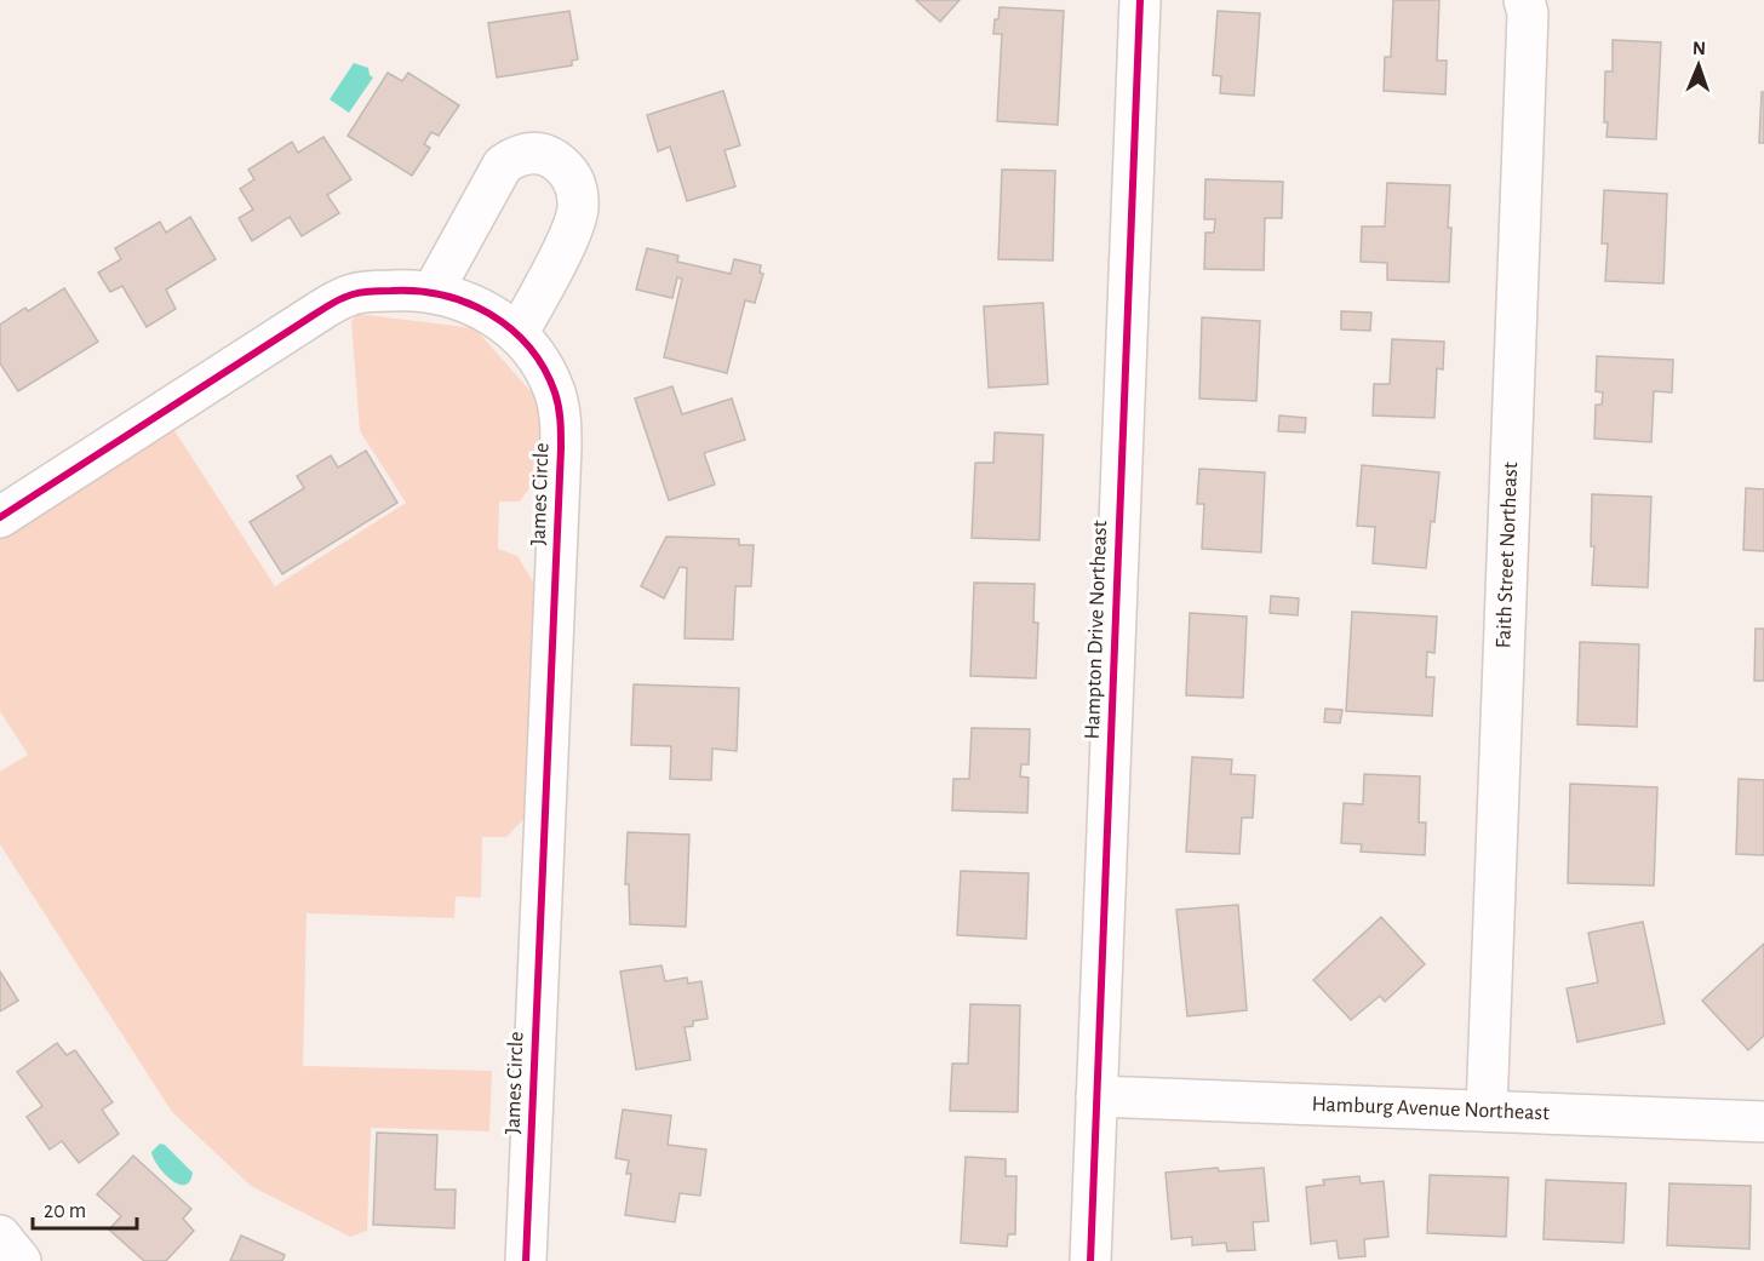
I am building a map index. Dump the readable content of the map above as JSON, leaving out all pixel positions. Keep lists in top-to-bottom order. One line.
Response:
{"streets":{"street":["James Circle","Faith Street Northeast","Hampton Drive Northeast","Hamburg Avenue Northeast"]},"crossings":[["Faith Street Northeast","Hamburg Avenue Northeast"],["Hampton Drive Northeast","Hamburg Avenue Northeast"]],"scale_bar":"20 m","north":"top"}
